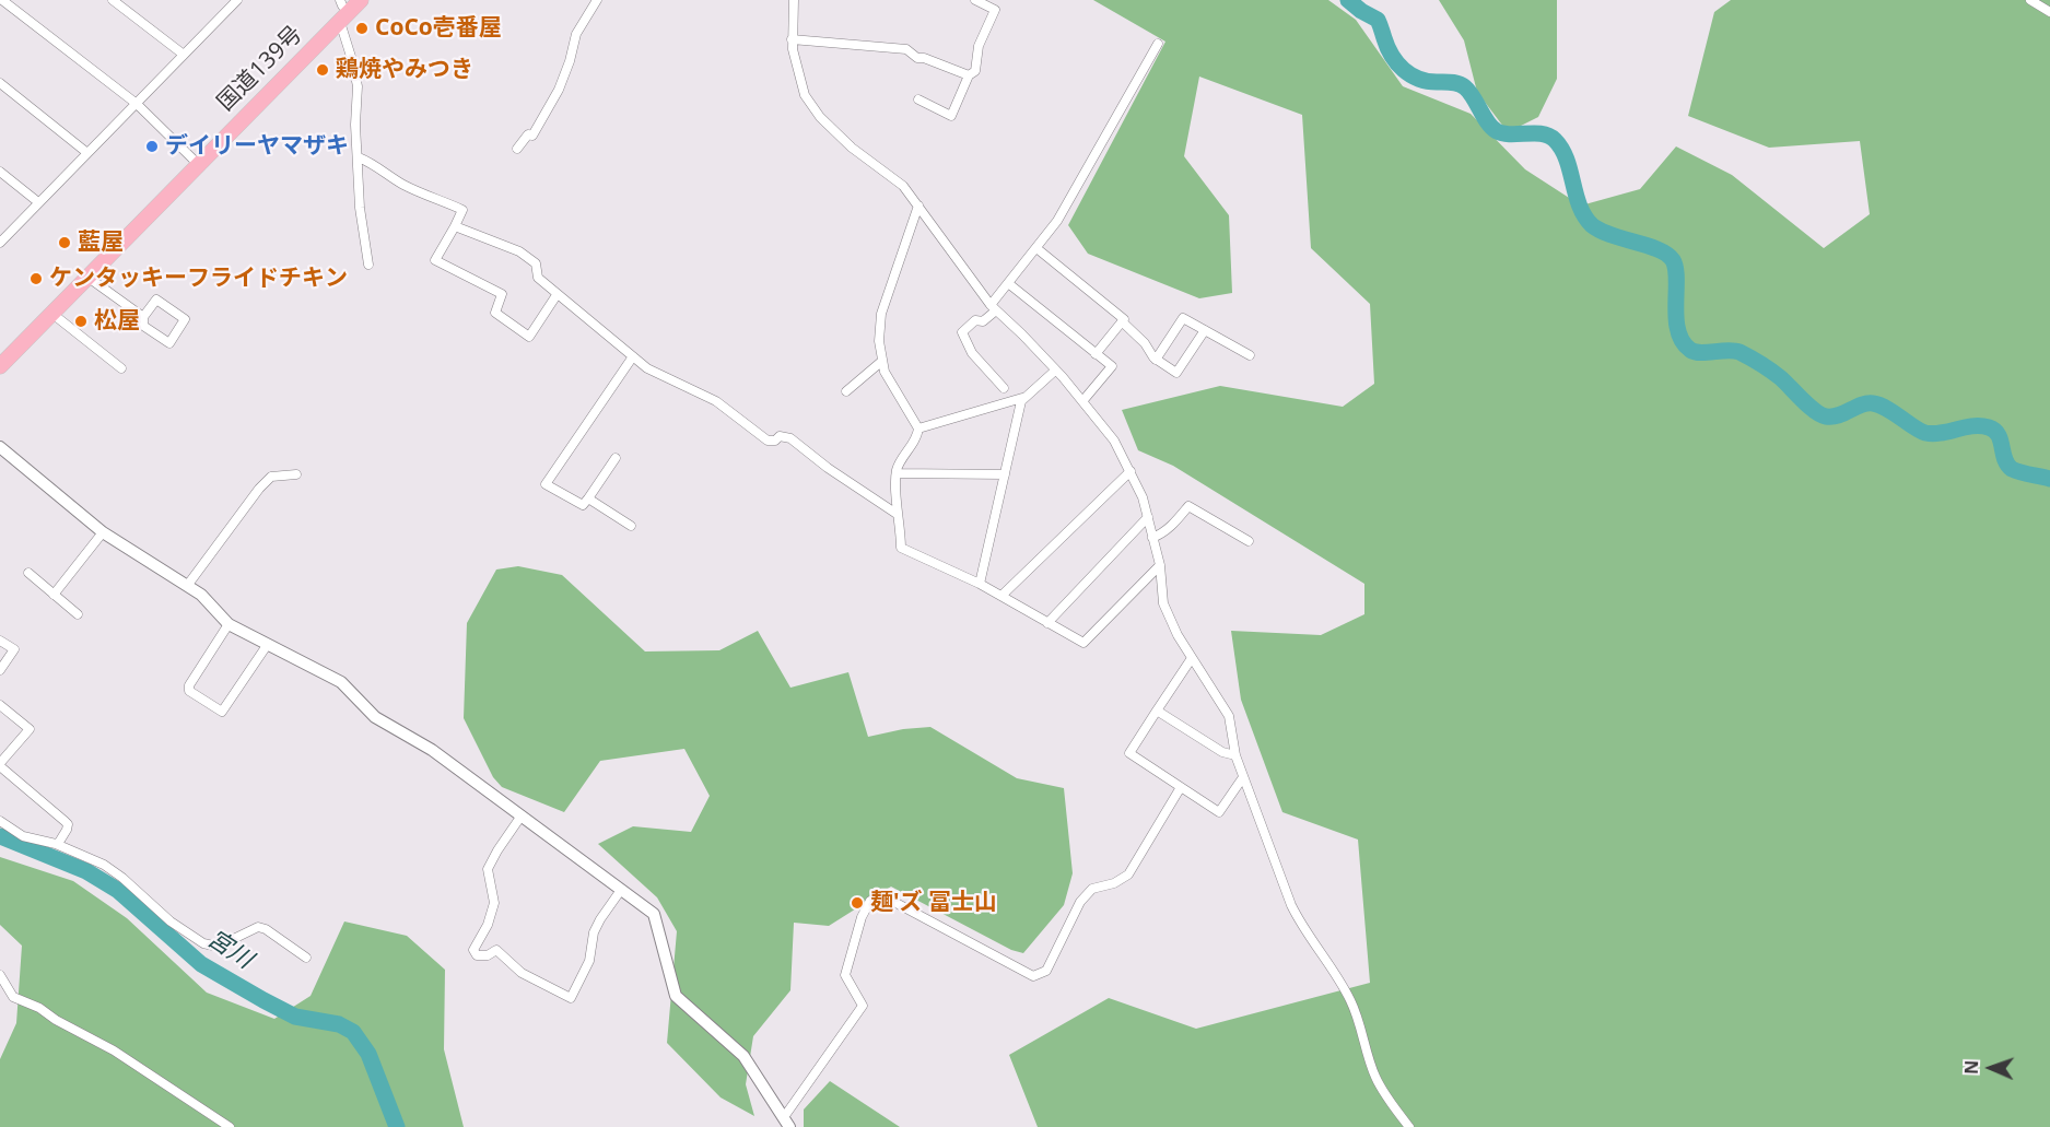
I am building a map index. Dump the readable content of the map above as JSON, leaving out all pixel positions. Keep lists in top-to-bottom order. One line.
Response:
{"streets":{"highway":["国道139号"]},"water":["宮川"],"places":["CoCo壱番屋","鶏焼やみつき","デイリーヤマザキ","藍屋","ケンタッキーフライドチキン","松屋","麺'ズ 冨士山"],"north":"left"}
